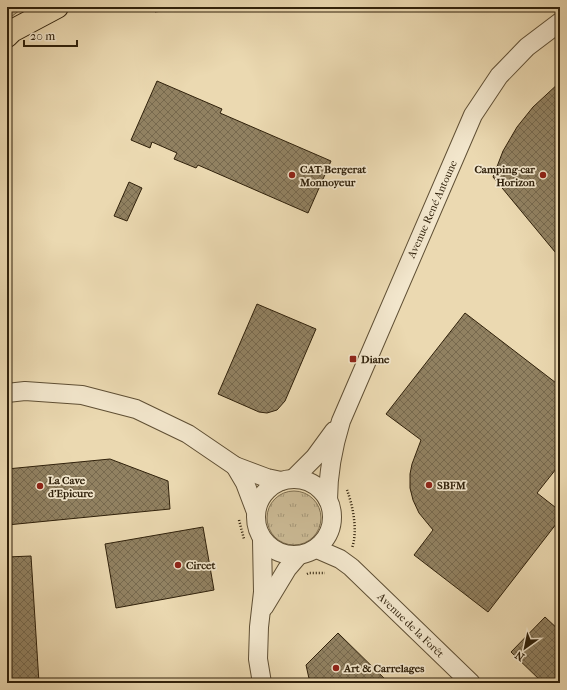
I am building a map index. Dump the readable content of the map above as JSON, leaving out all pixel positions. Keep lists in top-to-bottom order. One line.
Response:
{"streets":{"street":["Avenue René Antoune","Avenue de la Forêt"]},"crossings":[["Avenue René Antoune","Avenue de la Forêt"]],"places":{"other":["CAT Bergerat Monnoyeur","Camping-car Horizon","SBFM","La Cave d'Epicure","Circet","Art & Carrelages"],"transit":["Diane"]},"scale_bar":"20 m","north":"bottom left"}
